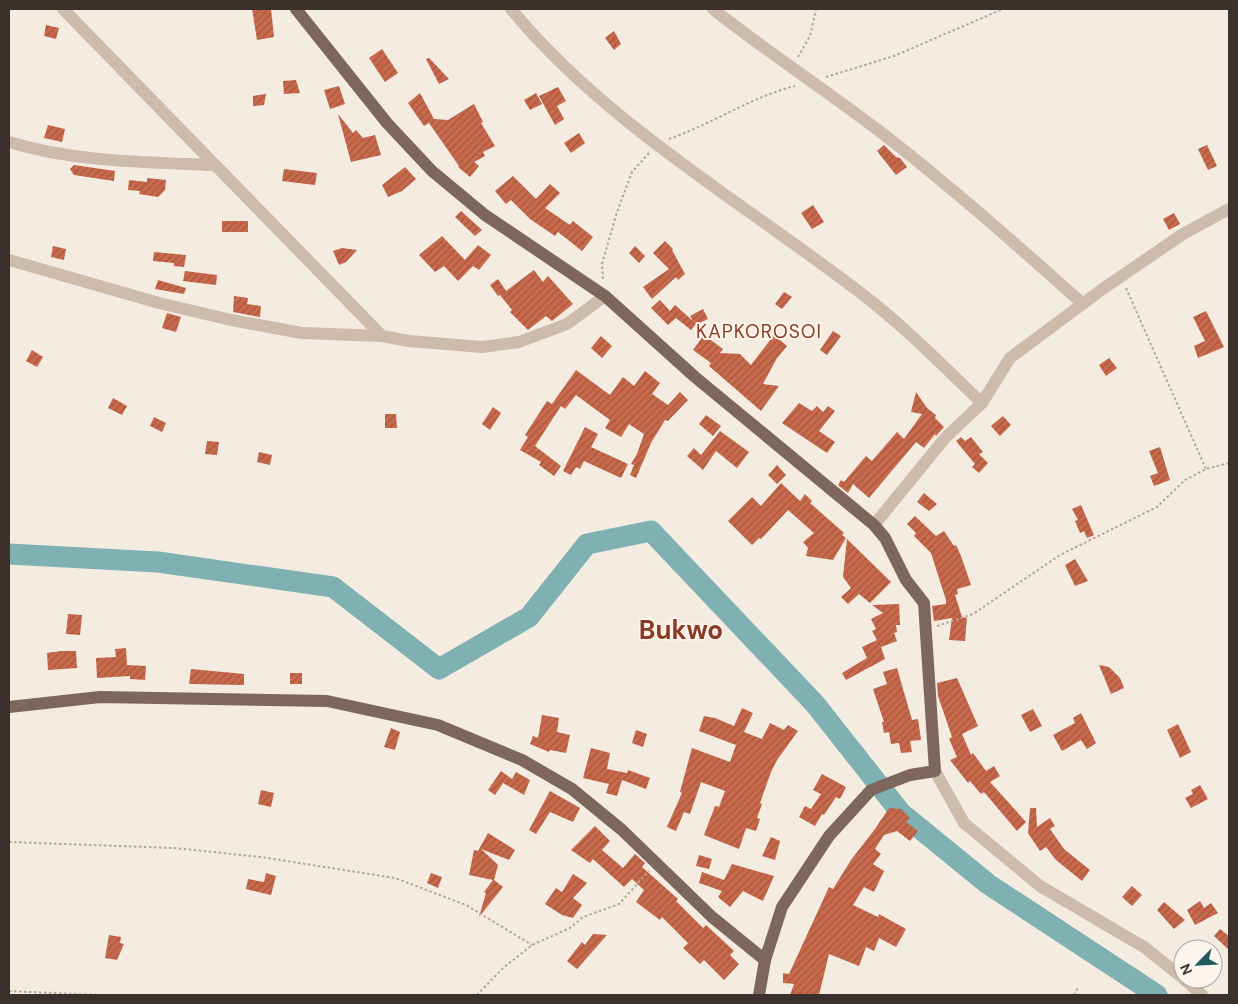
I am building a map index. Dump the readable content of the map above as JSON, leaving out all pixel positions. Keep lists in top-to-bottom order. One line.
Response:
{"districts":["KAPKOROSOI","Bukwo"],"north":"bottom left"}
